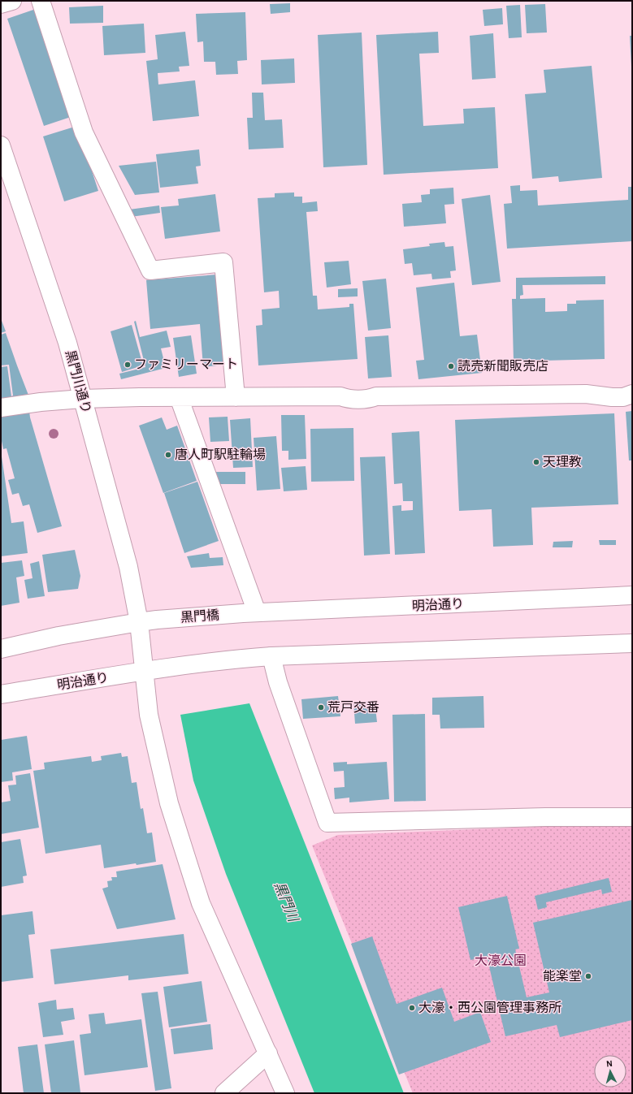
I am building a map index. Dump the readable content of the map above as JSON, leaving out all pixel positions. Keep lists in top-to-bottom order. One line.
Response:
{"streets":{"street":["黒門川通り","明治通り","黒門橋"]},"crossings":[["黒門川通り","明治通り"],["黒門川通り","黒門橋"],["明治通り","黒門橋"]],"water":["黒門川"],"parks":["大濠公園"],"places":["ファミリーマート","読売新聞販売店","唐人町駅駐輪場","天理教","荒戸交番","能楽堂","大濠・西公園管理事務所"],"north":"top"}
